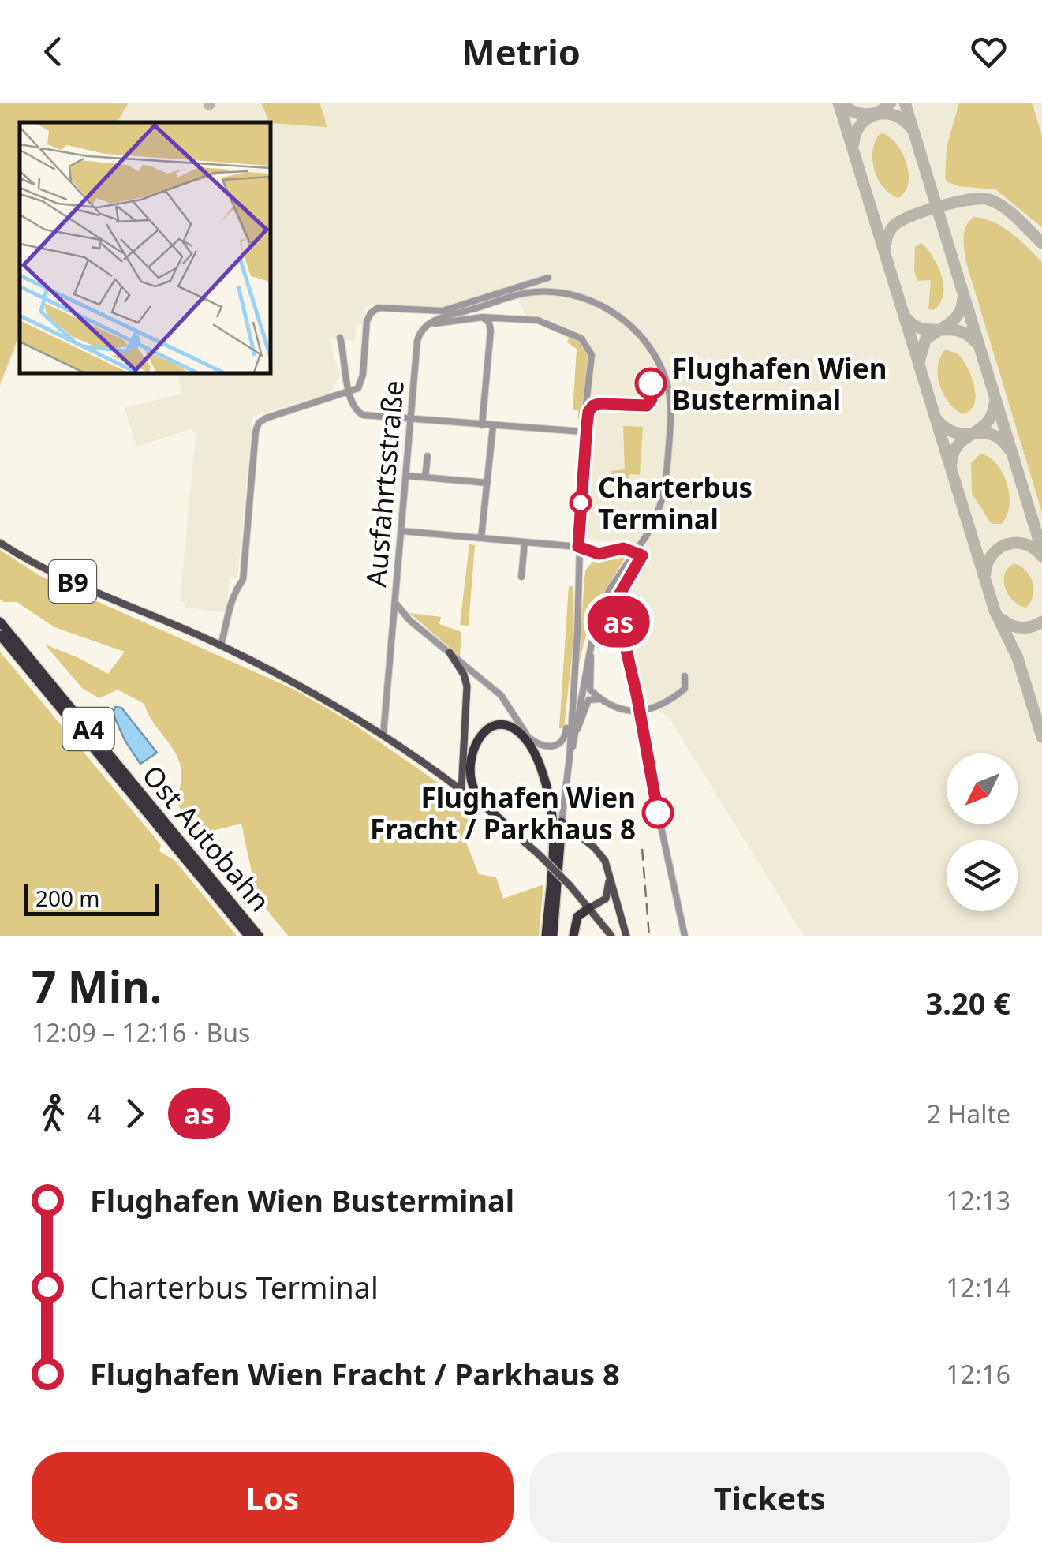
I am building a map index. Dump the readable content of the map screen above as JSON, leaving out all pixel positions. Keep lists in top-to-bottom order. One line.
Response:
{"streets":{"highway":["A4","Ost Autobahn"],"main road":["B9"],"street":["Ausfahrtsstraße"]},"places":["Flughafen Wien Busterminal","Charterbus Terminal","Flughafen Wien Fracht / Parkhaus 8"],"lines":["bus line as"],"scale_bar":"200 m","north":"bottom left","page":{"header":"Metrio","on_map":"as","scale":"200 m","heading":["7 Min.","12:09 – 12:16 · Bus","3.20 €"],"legs":["4","as","2 Halte"],"list":[{"name":"Flughafen Wien Busterminal","value":"12:13"},{"name":"Charterbus Terminal","value":"12:14"},{"name":"Flughafen Wien Fracht / Parkhaus 8","value":"12:16"}],"buttons":["Los","Tickets"]}}
